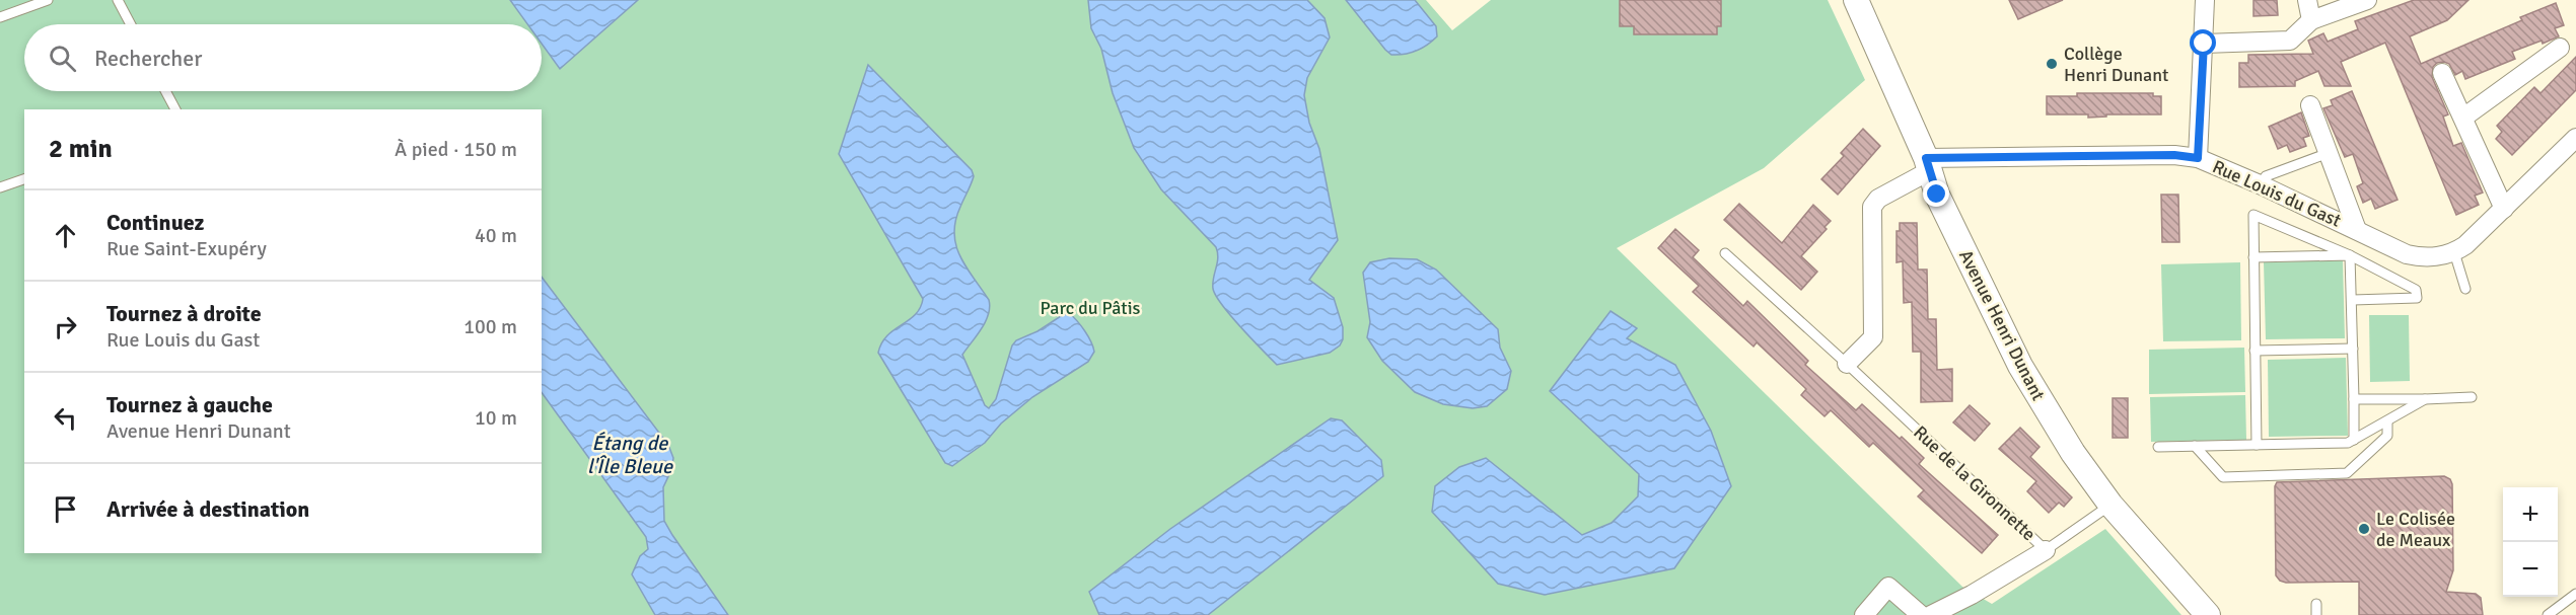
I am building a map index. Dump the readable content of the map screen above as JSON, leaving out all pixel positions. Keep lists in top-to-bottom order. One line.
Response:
{"streets":{"street":["Rue Louis du Gast","Avenue Henri Dunant"],"lane":["Rue de la Gironnette"]},"crossings":[["Rue Louis du Gast","Avenue Henri Dunant"],["Avenue Henri Dunant","Rue de la Gironnette"]],"water":["Étang de l'Île Bleue"],"parks":["Parc du Pâtis"],"places":["Collège Henri Dunant","Le Colisée de Meaux"],"page":{"search":"Rechercher","heading":["2 min","À pied · 150 m"],"list":[["Continuez","Rue Saint-Exupéry","40 m"],["Tournez à droite","Rue Louis du Gast","100 m"],["Tournez à gauche","Avenue Henri Dunant","10 m"],"Arrivée à destination"],"map_buttons":["+","−"]}}
